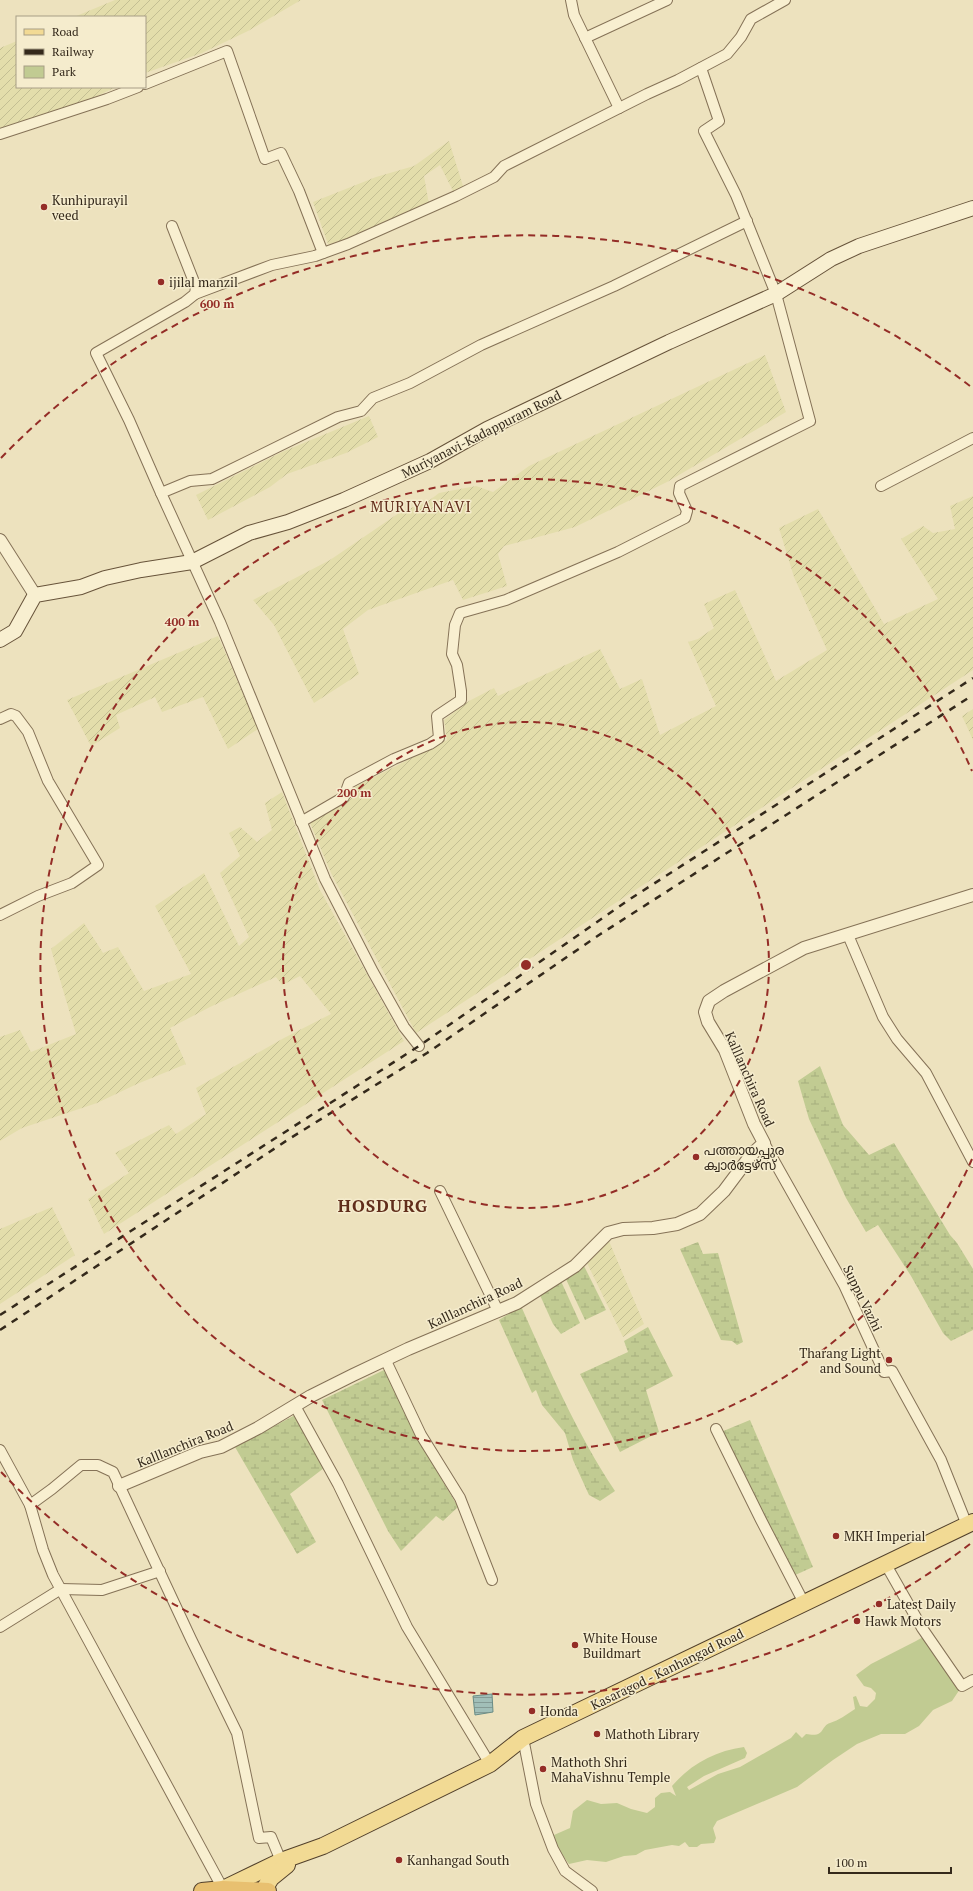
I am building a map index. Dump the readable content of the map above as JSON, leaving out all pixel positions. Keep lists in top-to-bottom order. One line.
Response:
{"streets":{"main road":["Muriyanavi-Kadappuram Road","Kasaragod - Kanhangad Road"],"street":["Kalllanchira Road","Suppu Vazhi"]},"crossings":[["Kalllanchira Road","Suppu Vazhi"],["Suppu Vazhi","Kasaragod - Kanhangad Road"]],"districts":["MURIYANAVI","HOSDURG"],"places":["Kunhipurayil veed","ijilal manzil","പത്തായപ്പുര ക്വാർട്ടേഴ്സ്","Tharang Light and Sound","MKH Imperial","Latest Daily","Hawk Motors","White House Buildmart","Honda","Mathoth Library","Mathoth Shri MahaVishnu Temple","Kanhangad South"],"legend":["Road","Railway","Park"],"scale_bar":"100 m","rings":["600 m","400 m","200 m"]}
